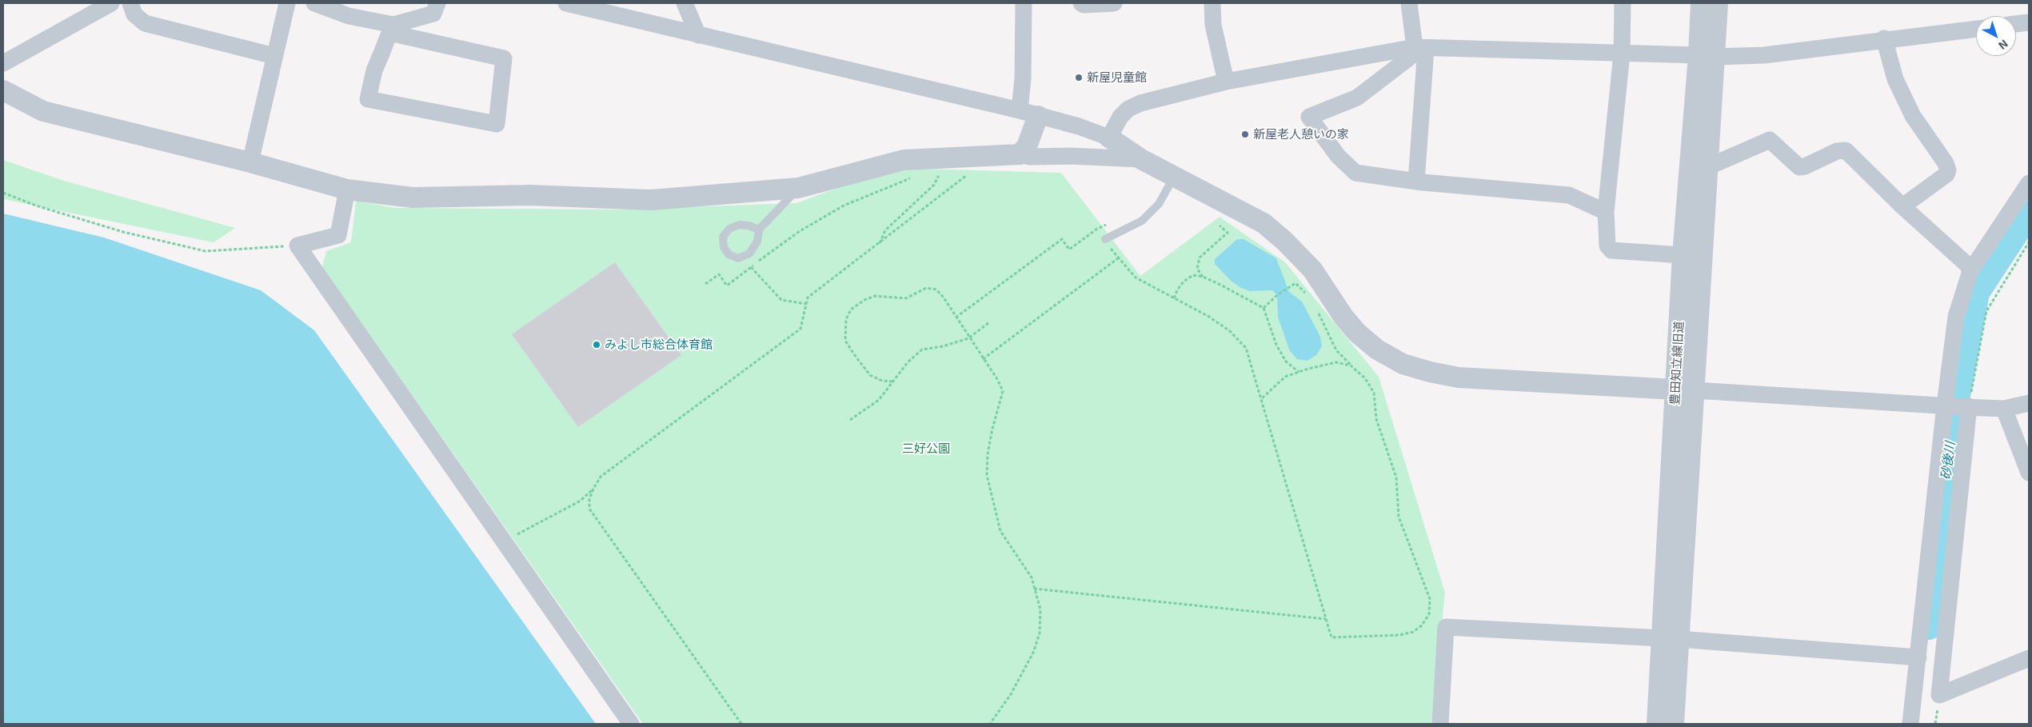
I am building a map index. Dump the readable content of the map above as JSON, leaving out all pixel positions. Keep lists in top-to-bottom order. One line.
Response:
{"streets":{"street":["豊田知立線旧道"]},"water":["砂後川"],"parks":["三好公園"],"places":["新屋児童館","新屋老人憩いの家","みよし市総合体育館"],"north":"bottom right"}
